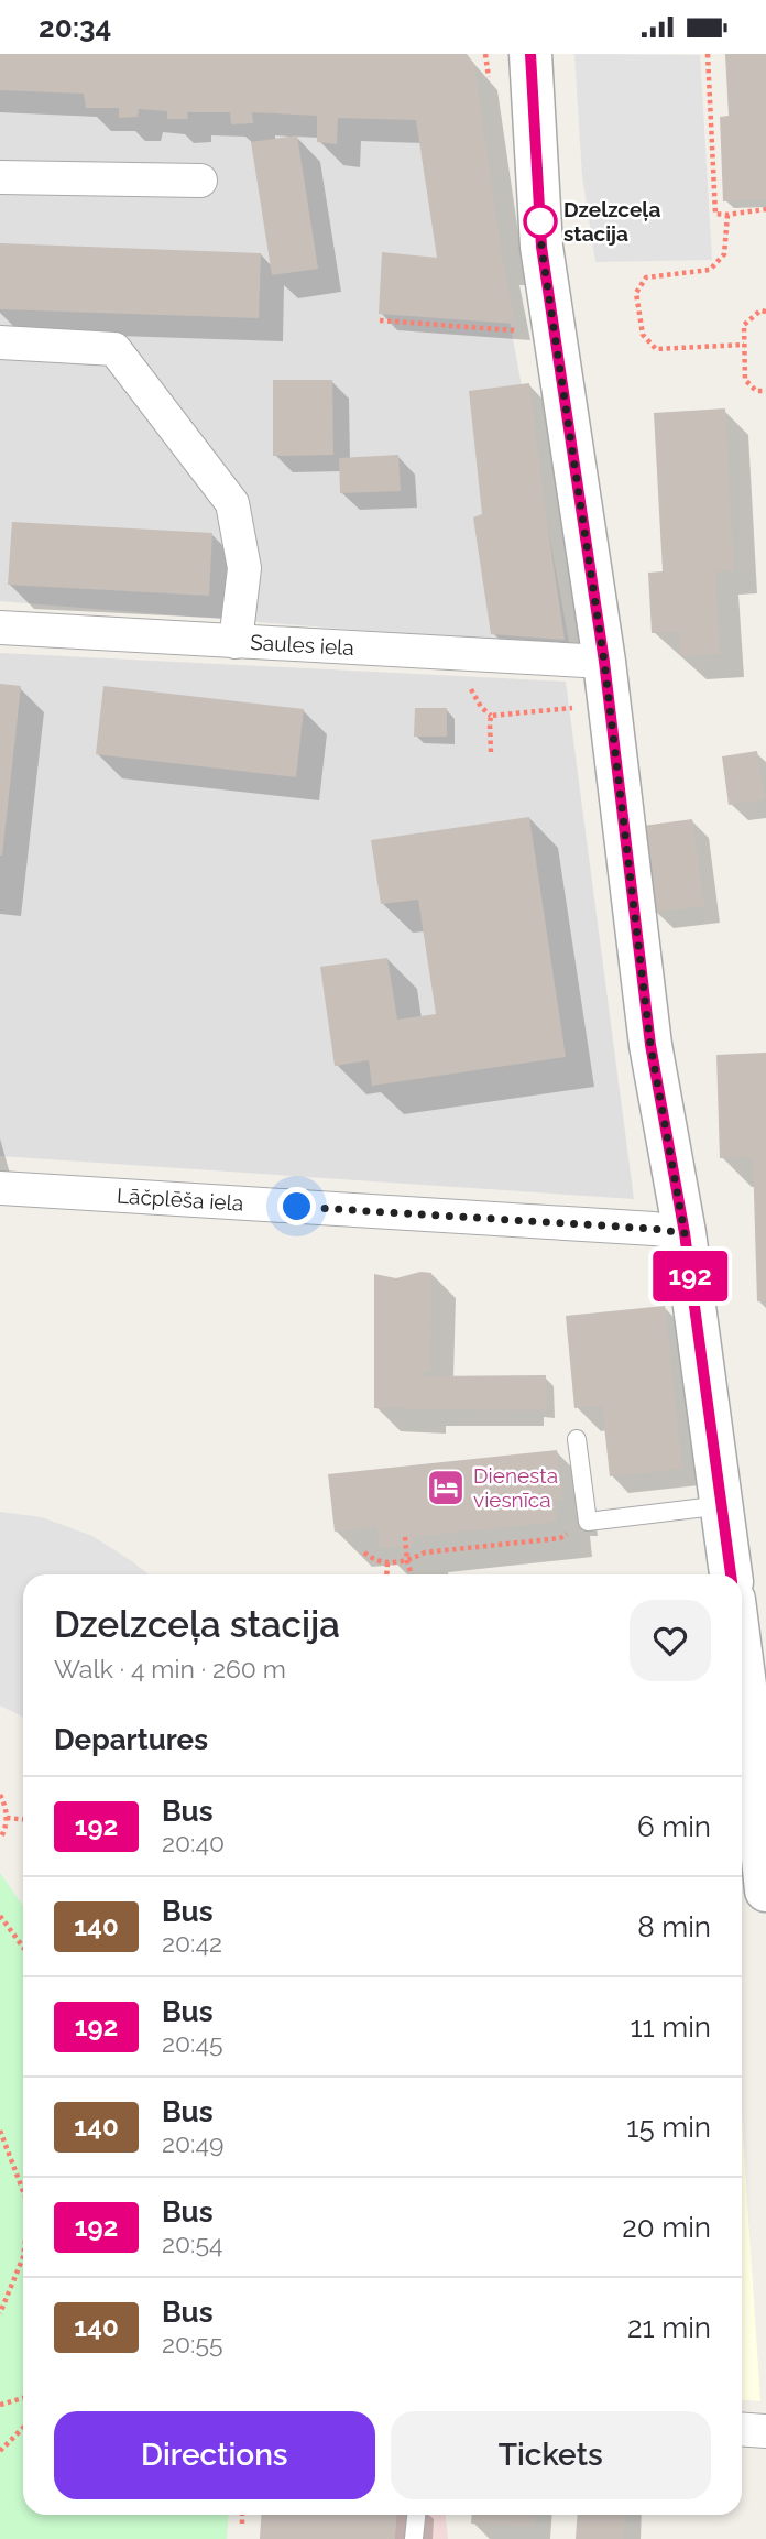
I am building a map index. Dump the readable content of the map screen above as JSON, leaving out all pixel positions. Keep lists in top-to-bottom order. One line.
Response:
{"streets":{"street":["Saules iela","Lāčplēša iela"]},"places":{"other":["Dzelzceļa stacija"],"hotel":["Dienesta viesnīca"]},"lines":["bus line 192"],"page":{"status":"20:34","on_map":"192","heading":[["Dzelzceļa stacija","Walk · 4 min · 260 m"],"Departures"],"list":[{"mark":"192","name":"Bus","note":"20:40","value":"6 min"},{"mark":"140","name":"Bus","note":"20:42","value":"8 min"},{"mark":"192","name":"Bus","note":"20:45","value":"11 min"},{"mark":"140","name":"Bus","note":"20:49","value":"15 min"},{"mark":"192","name":"Bus","note":"20:54","value":"20 min"},{"mark":"140","name":"Bus","note":"20:55","value":"21 min"}],"buttons":["Directions","Tickets"]}}
